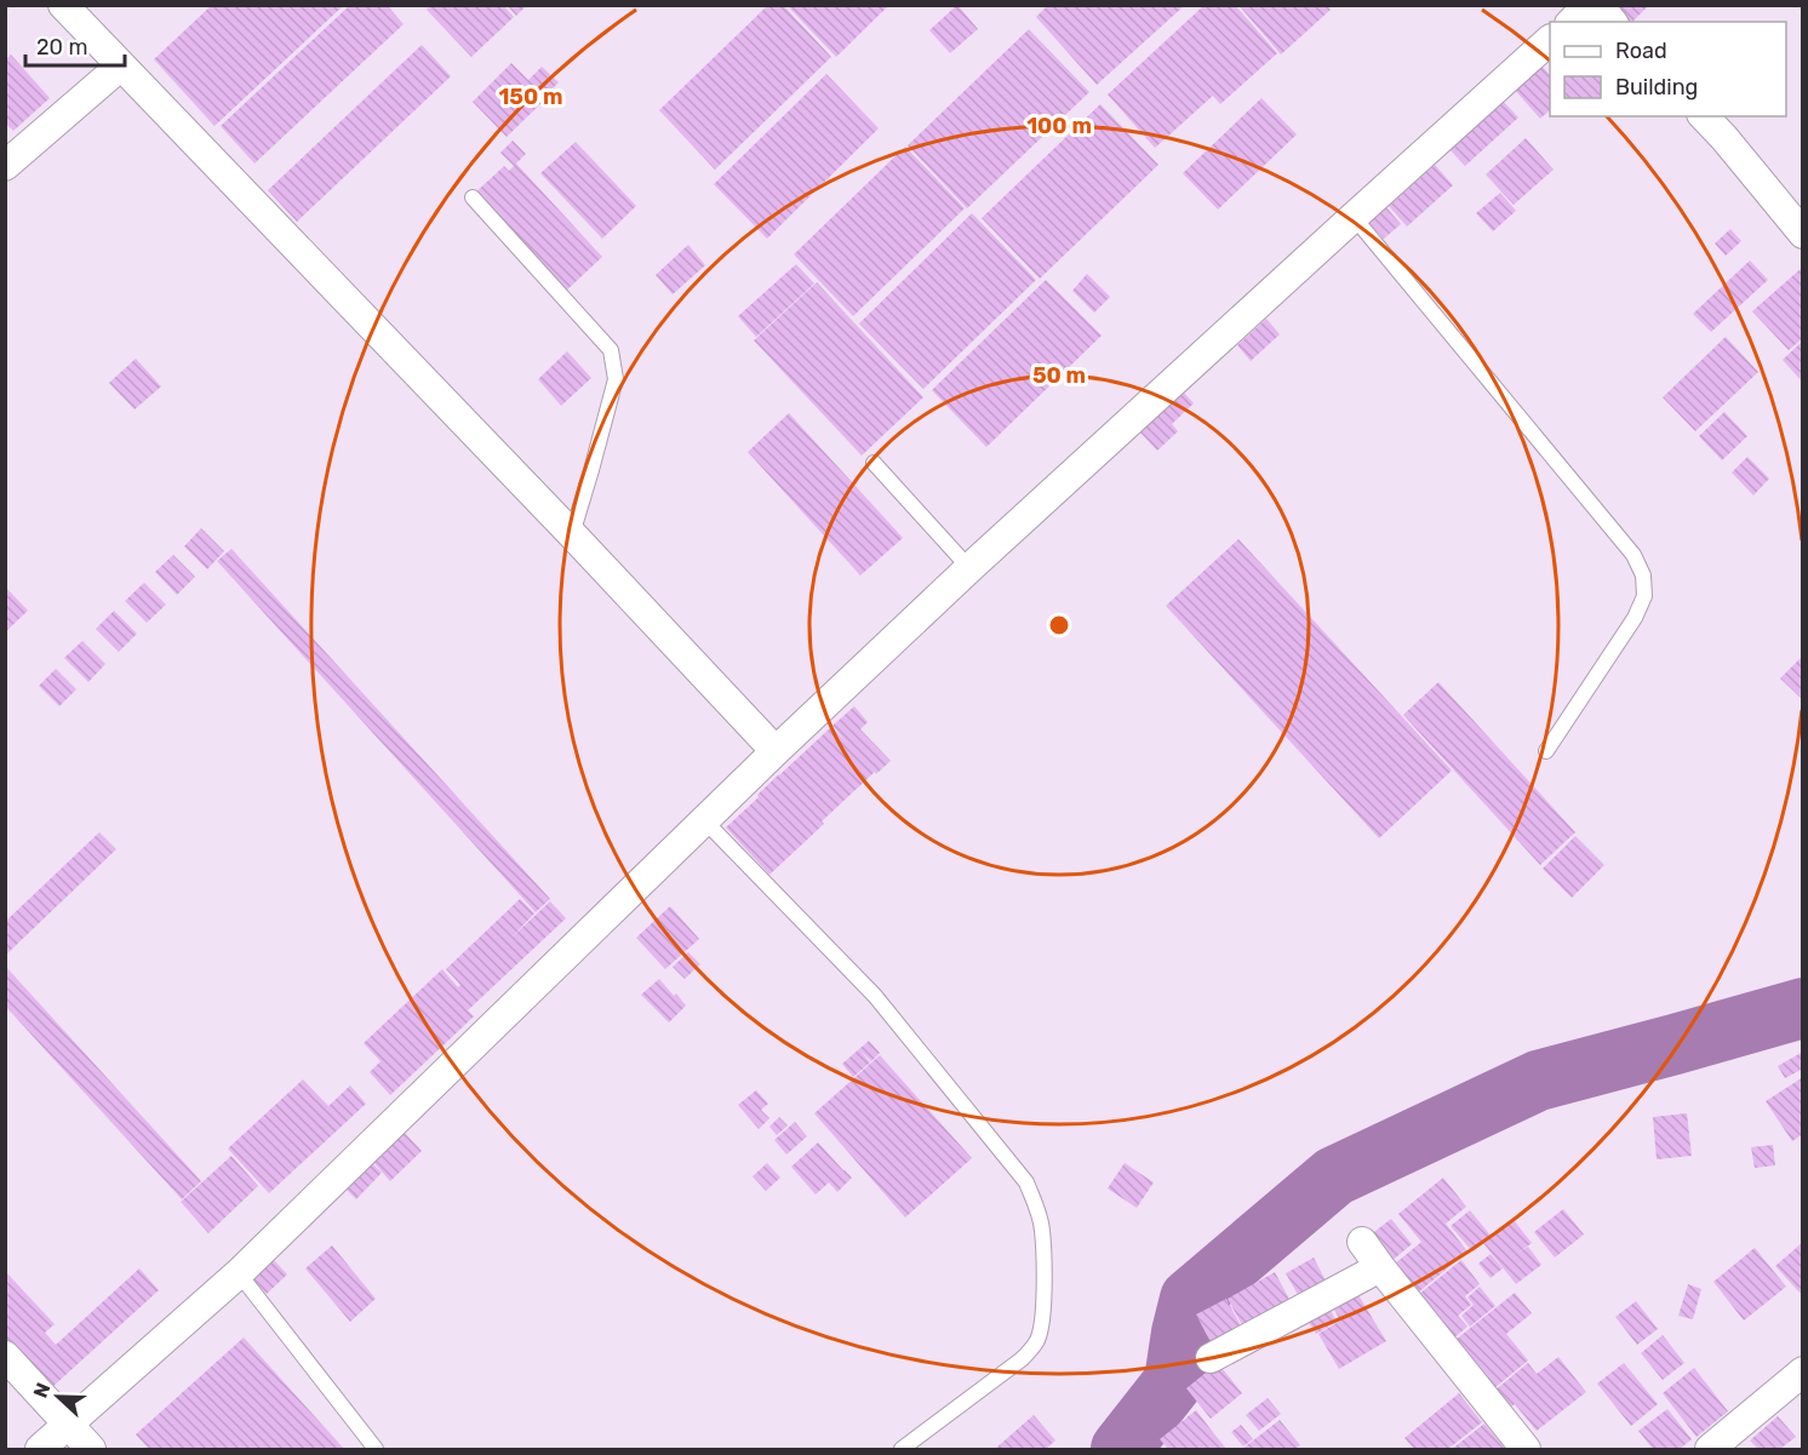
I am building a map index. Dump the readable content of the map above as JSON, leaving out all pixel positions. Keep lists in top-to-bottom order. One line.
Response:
{"legend":["Road","Building"],"scale_bar":"20 m","north":"left","rings":["150 m","100 m","50 m"]}
